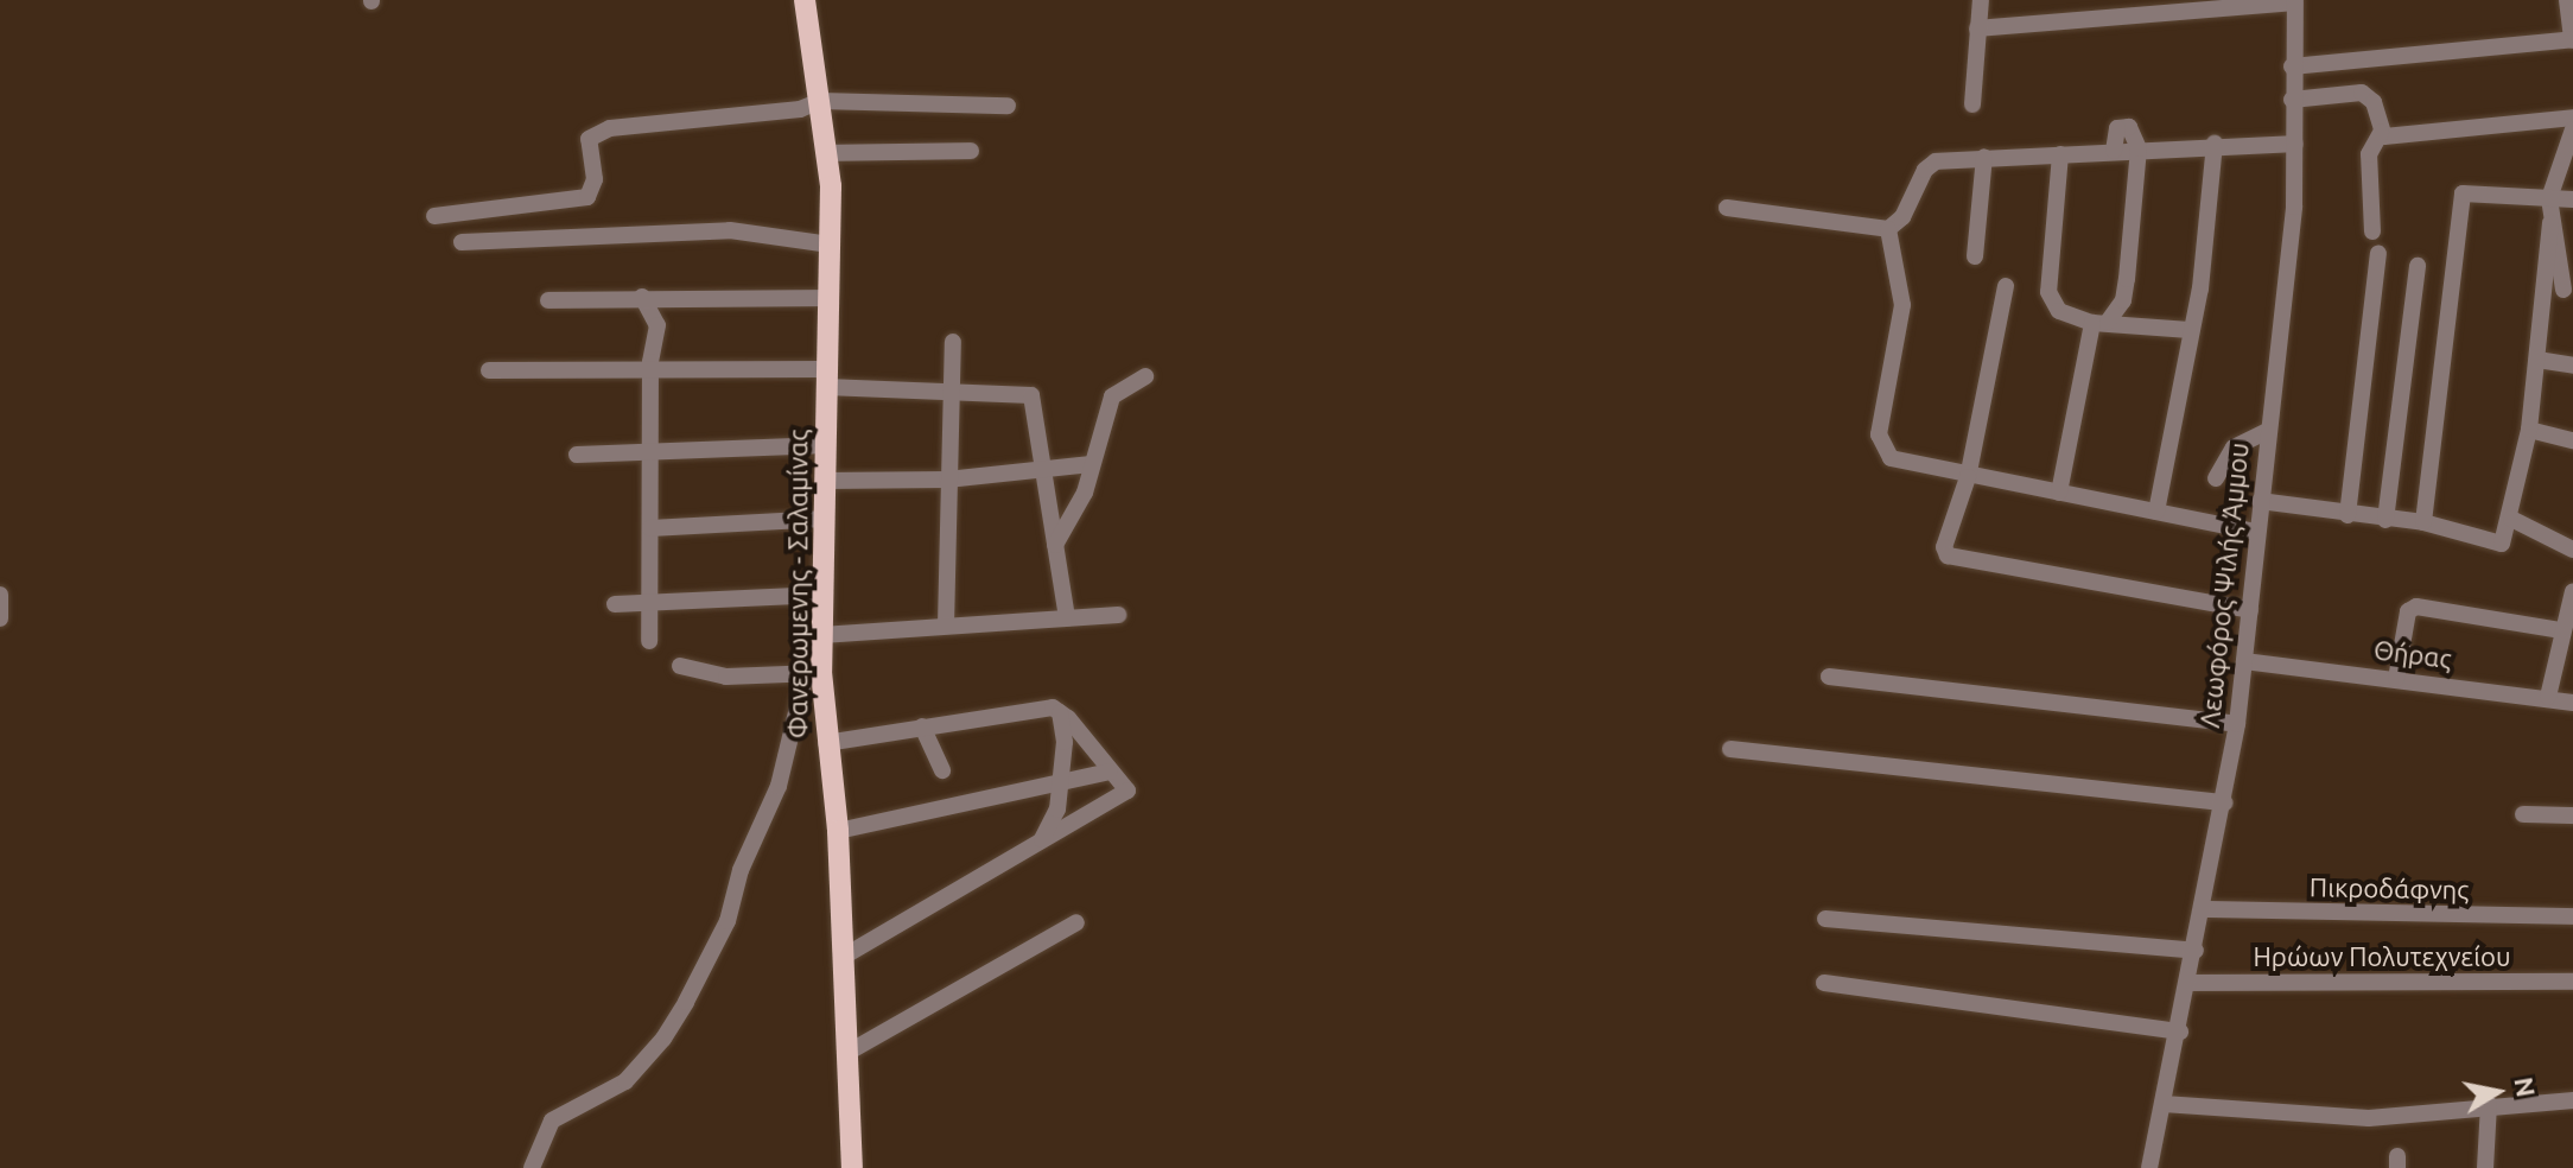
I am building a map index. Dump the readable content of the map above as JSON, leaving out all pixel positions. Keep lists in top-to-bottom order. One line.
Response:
{"streets":{"main road":["Φανερωμενης - Σαλαμίνας"],"street":["Λεωφόρος Ψιλής Άμμου","Θήρας","Πικροδάφνης","Ηρώων Πολυτεχνείου"]},"crossings":[["Λεωφόρος Ψιλής Άμμου","Θήρας"],["Λεωφόρος Ψιλής Άμμου","Πικροδάφνης"],["Λεωφόρος Ψιλής Άμμου","Ηρώων Πολυτεχνείου"]],"north":"right"}
